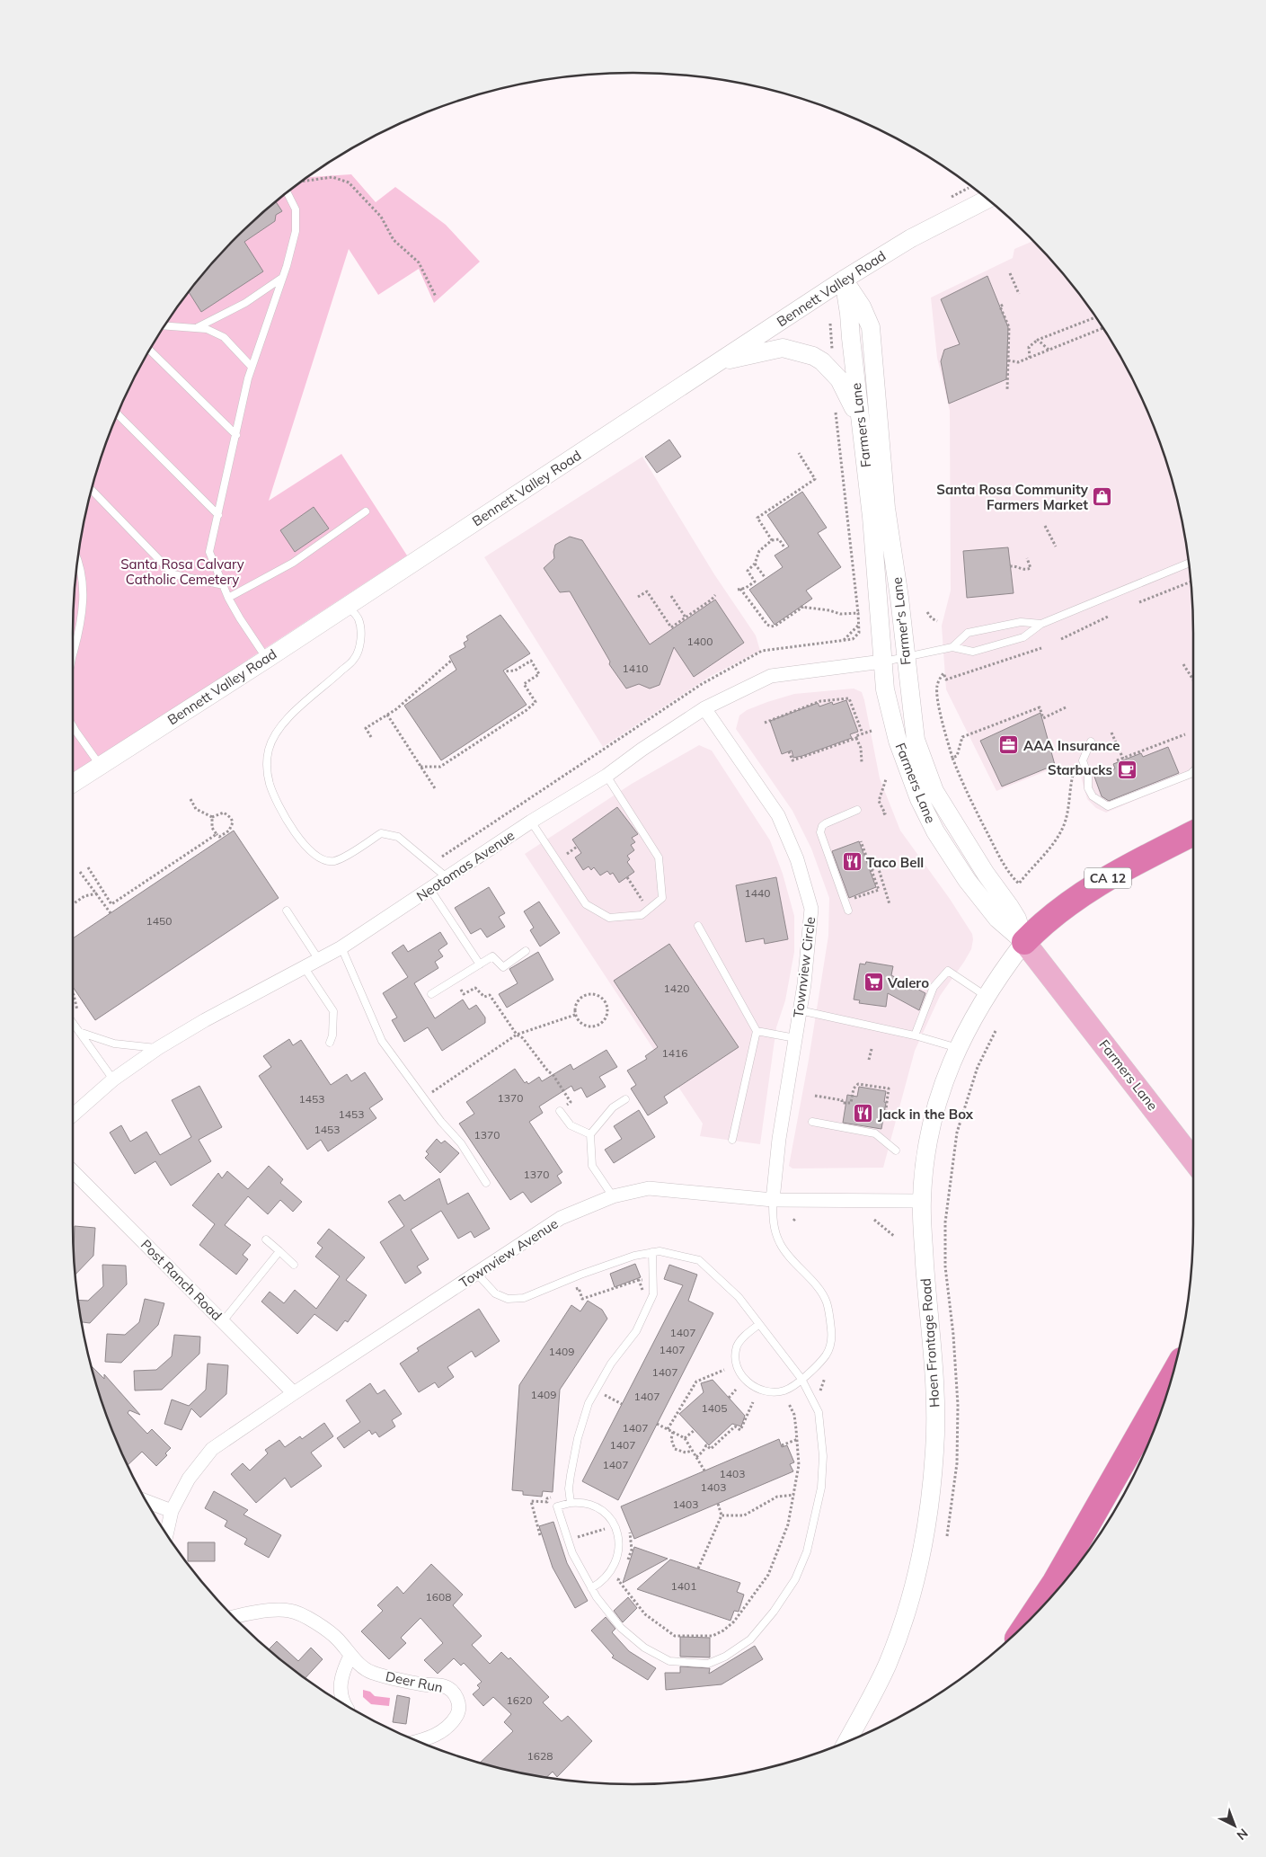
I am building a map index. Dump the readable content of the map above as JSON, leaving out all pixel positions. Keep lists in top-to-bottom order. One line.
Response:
{"streets":{"highway":["CA 12"],"main road":["Farmers Lane"],"street":["Bennett Valley Road","Farmer's Lane","Neotomas Avenue","Townview Circle","Townview Avenue","Post Ranch Road","Hoen Frontage Road","Deer Run"]},"crossings":[["Bennett Valley Road","Farmers Lane"],["Bennett Valley Road","Farmer's Lane"],["Farmers Lane","Farmer's Lane"],["Farmers Lane","Neotomas Avenue"],["Farmers Lane","CA 12"],["Farmers Lane","Hoen Frontage Road"],["Farmer's Lane","CA 12"],["Farmer's Lane","Hoen Frontage Road"],["Neotomas Avenue","Townview Circle"],["CA 12","Hoen Frontage Road"],["Townview Circle","Townview Avenue"],["Townview Avenue","Post Ranch Road"],["Townview Avenue","Hoen Frontage Road"]],"parks":["Santa Rosa Calvary Catholic Cemetery"],"places":{"shop":["Santa Rosa Community Farmers Market"],"office":["AAA Insurance"],"cafe":["Starbucks"],"restaurant":["Taco Bell","Jack in the Box"],"supermarket":["Valero"]},"house_numbers":["1400","1410","1440","1450","1420","1416","1370","1453","1453","1453","1370","1370","1407","1407","1409","1407","1409","1407","1405","1407","1407","1407","1403","1403","1403","1401","1608","1620","1628"],"north":"bottom right"}
